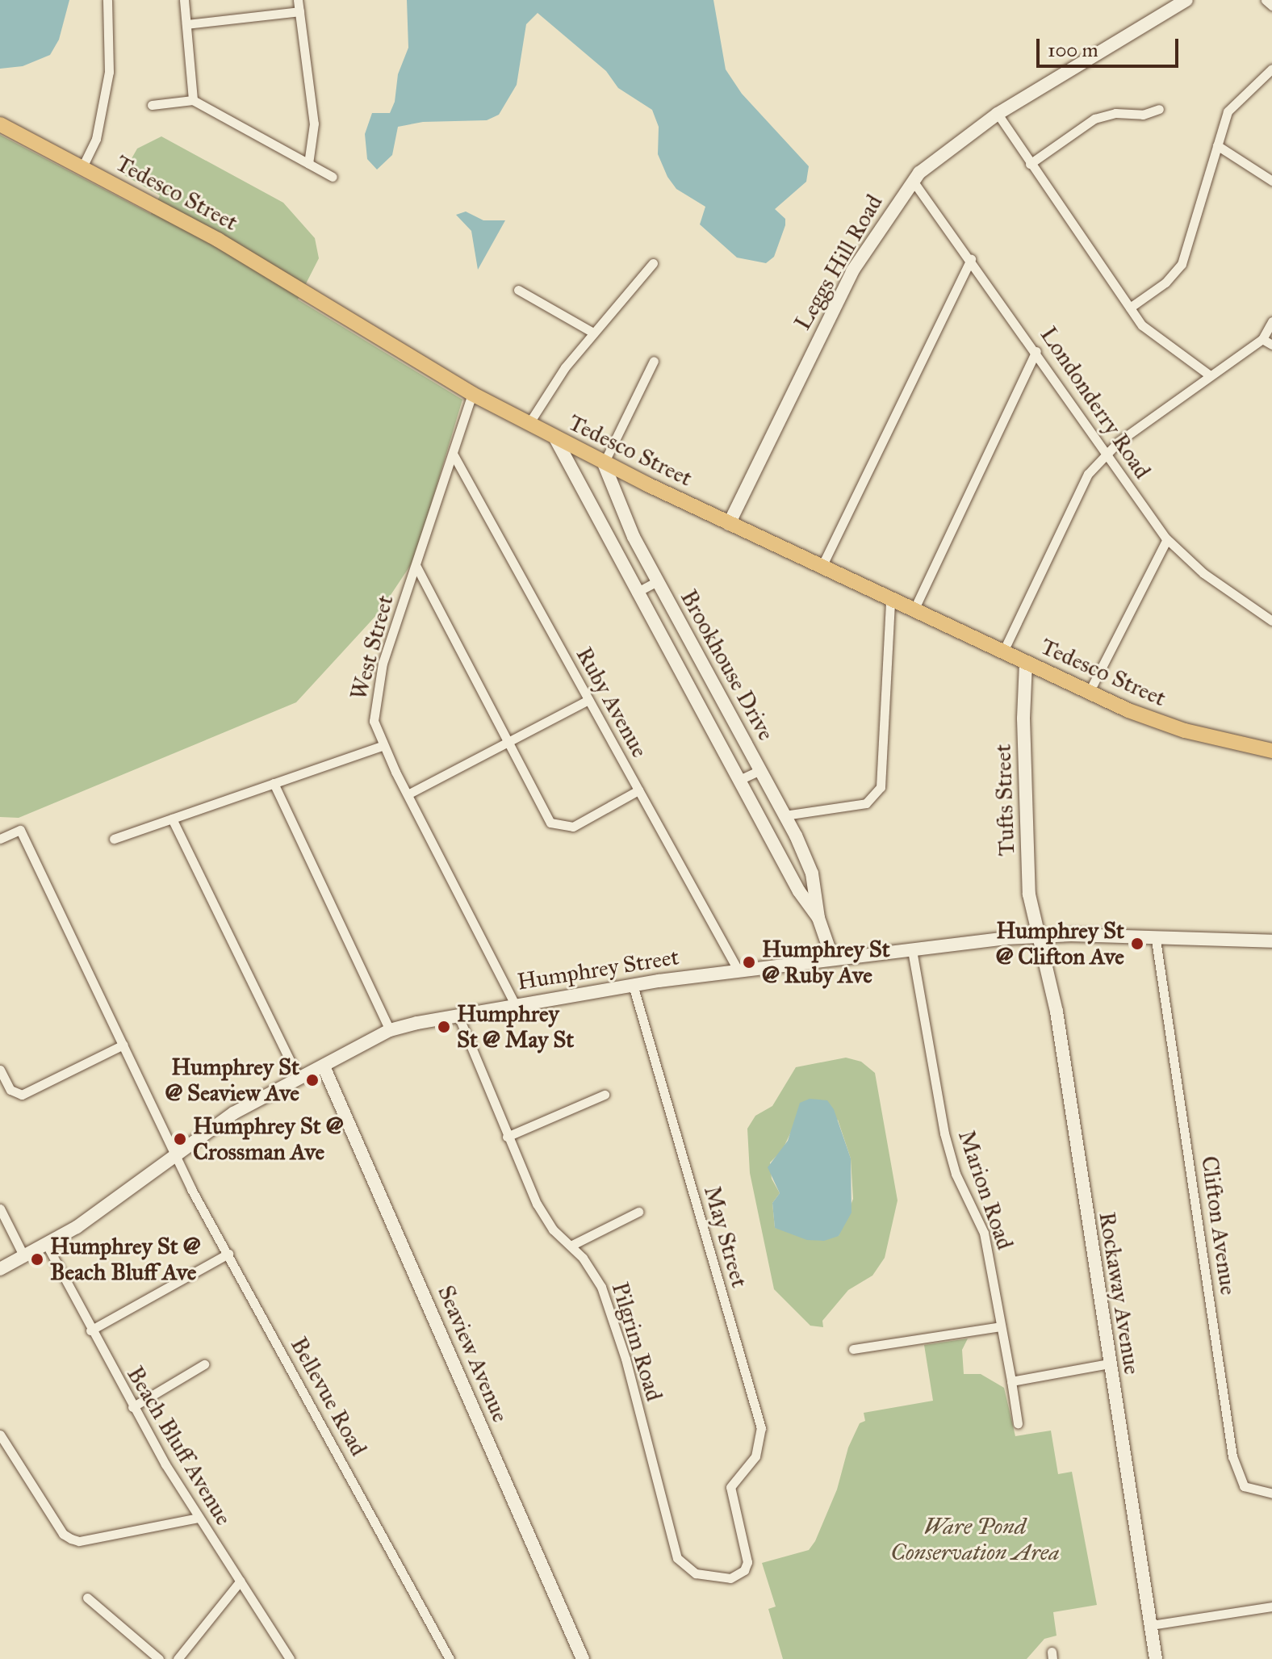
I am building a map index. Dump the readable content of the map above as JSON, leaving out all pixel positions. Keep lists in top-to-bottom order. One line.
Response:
{"streets":{"main road":["Tedesco Street","Leggs Hill Road","Brookhouse Drive","Tufts Street","Humphrey Street","Rockaway Avenue","Seaview Avenue"],"street":["Londonderry Road","West Street","Ruby Avenue","Marion Road","Clifton Avenue","May Street","Pilgrim Road","Bellevue Road","Beach Bluff Avenue"]},"crossings":[["Tedesco Street","Leggs Hill Road"],["Tedesco Street","West Street"],["Tedesco Street","Brookhouse Drive"],["Tedesco Street","Tufts Street"],["Leggs Hill Road","Londonderry Road"],["West Street","Ruby Avenue"],["West Street","Humphrey Street"],["Brookhouse Drive","Humphrey Street"],["Ruby Avenue","Humphrey Street"],["Tufts Street","Humphrey Street"],["Tufts Street","Rockaway Avenue"],["Humphrey Street","Marion Road"],["Humphrey Street","Clifton Avenue"],["Humphrey Street","May Street"],["Humphrey Street","Rockaway Avenue"],["Humphrey Street","Pilgrim Road"],["Humphrey Street","Seaview Avenue"],["Humphrey Street","Bellevue Road"],["Humphrey Street","Beach Bluff Avenue"],["May Street","Pilgrim Road"]],"parks":["Ware Pond Conservation Area"],"places":["Humphrey St @ Clifton Ave","Humphrey St @ Ruby Ave","Humphrey St @ May St","Humphrey St @ Seaview Ave","Humphrey St @ Crossman Ave","Humphrey St @ Beach Bluff Ave"],"scale_bar":"100 m"}
